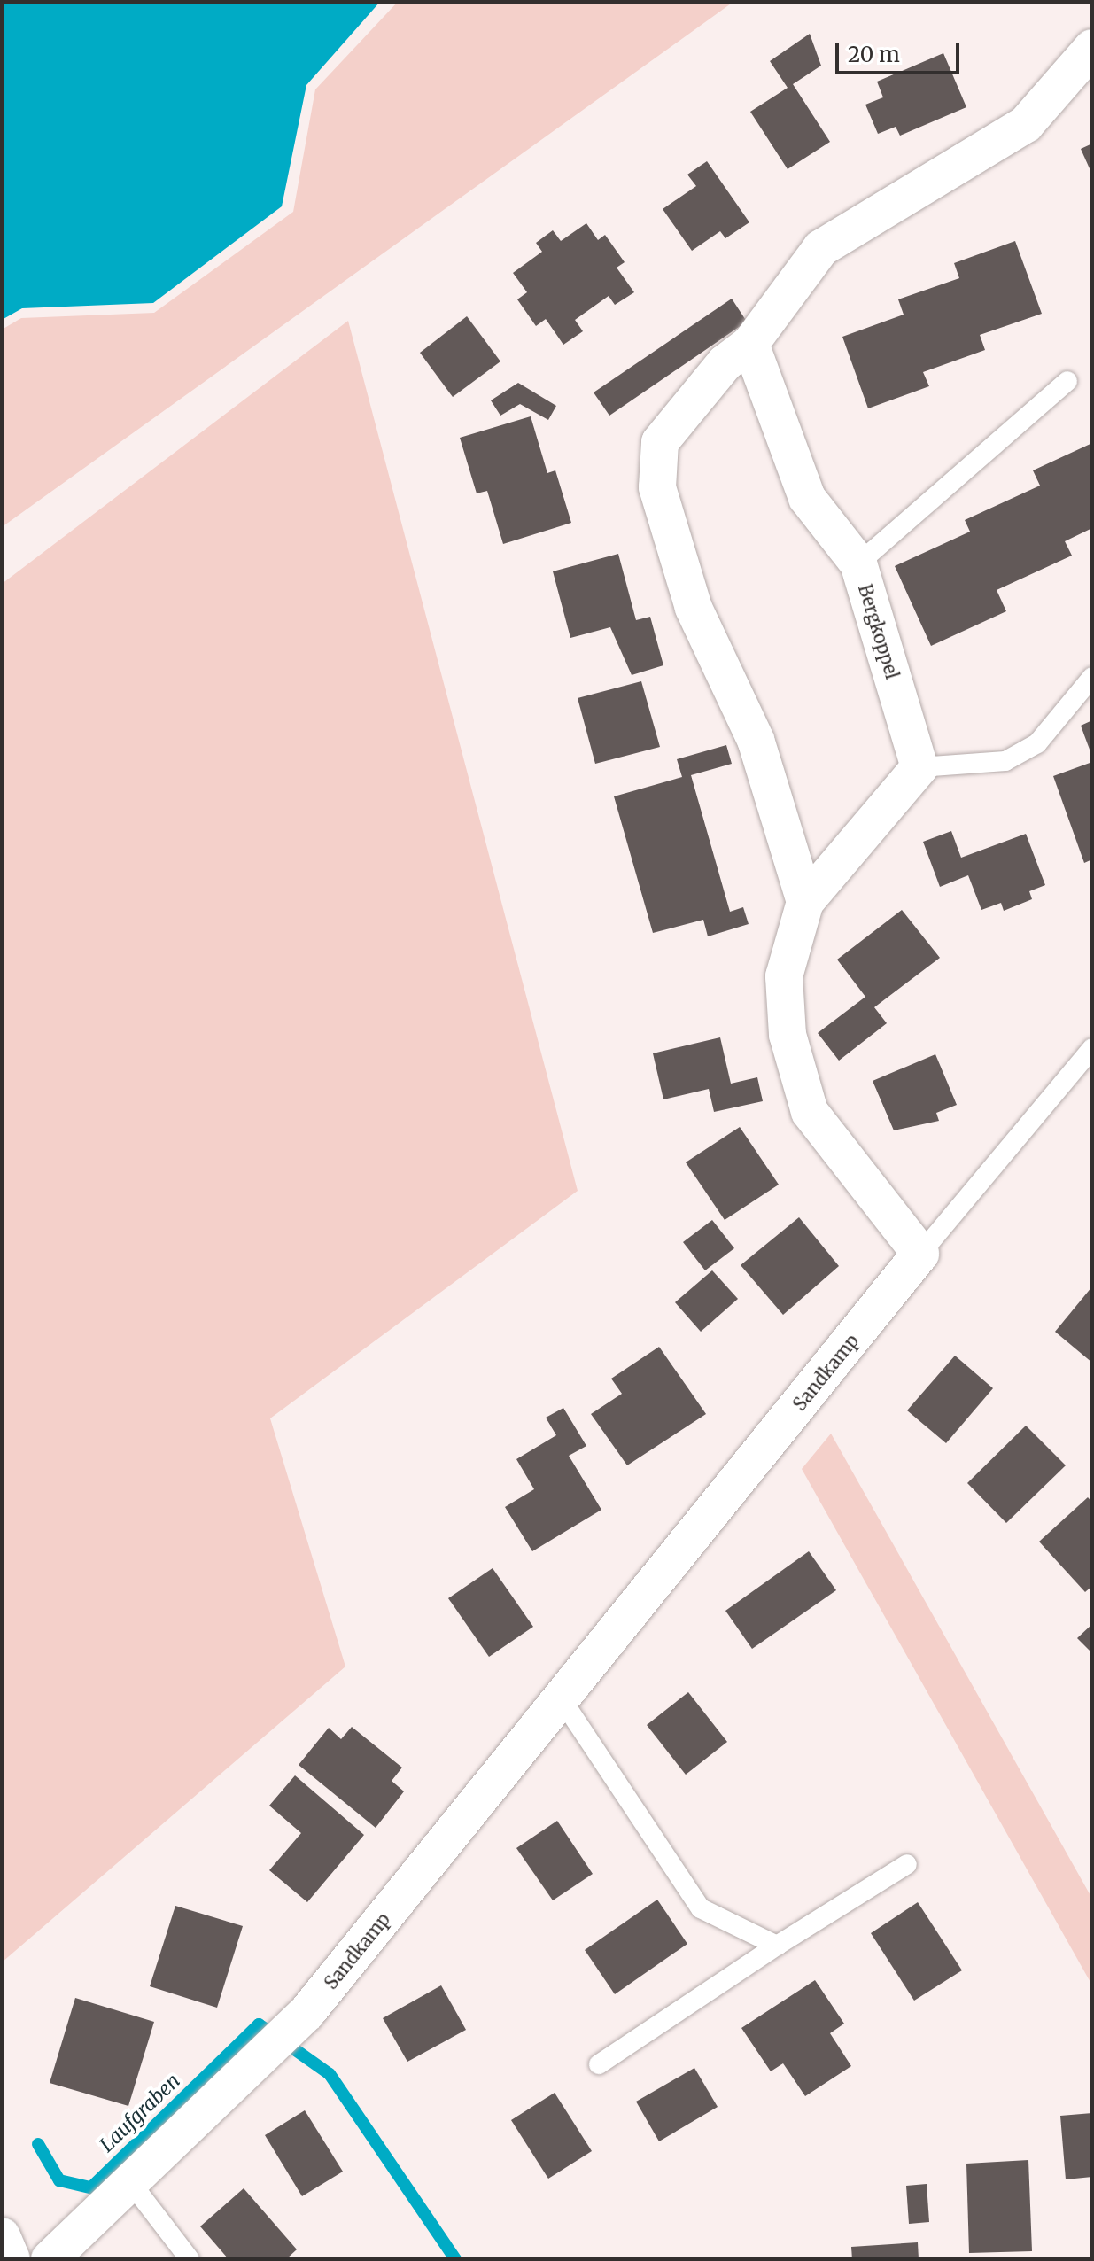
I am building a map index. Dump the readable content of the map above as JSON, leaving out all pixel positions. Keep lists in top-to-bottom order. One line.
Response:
{"streets":{"street":["Bergkoppel","Sandkamp"]},"water":["Laufgraben"],"scale_bar":"20 m"}
